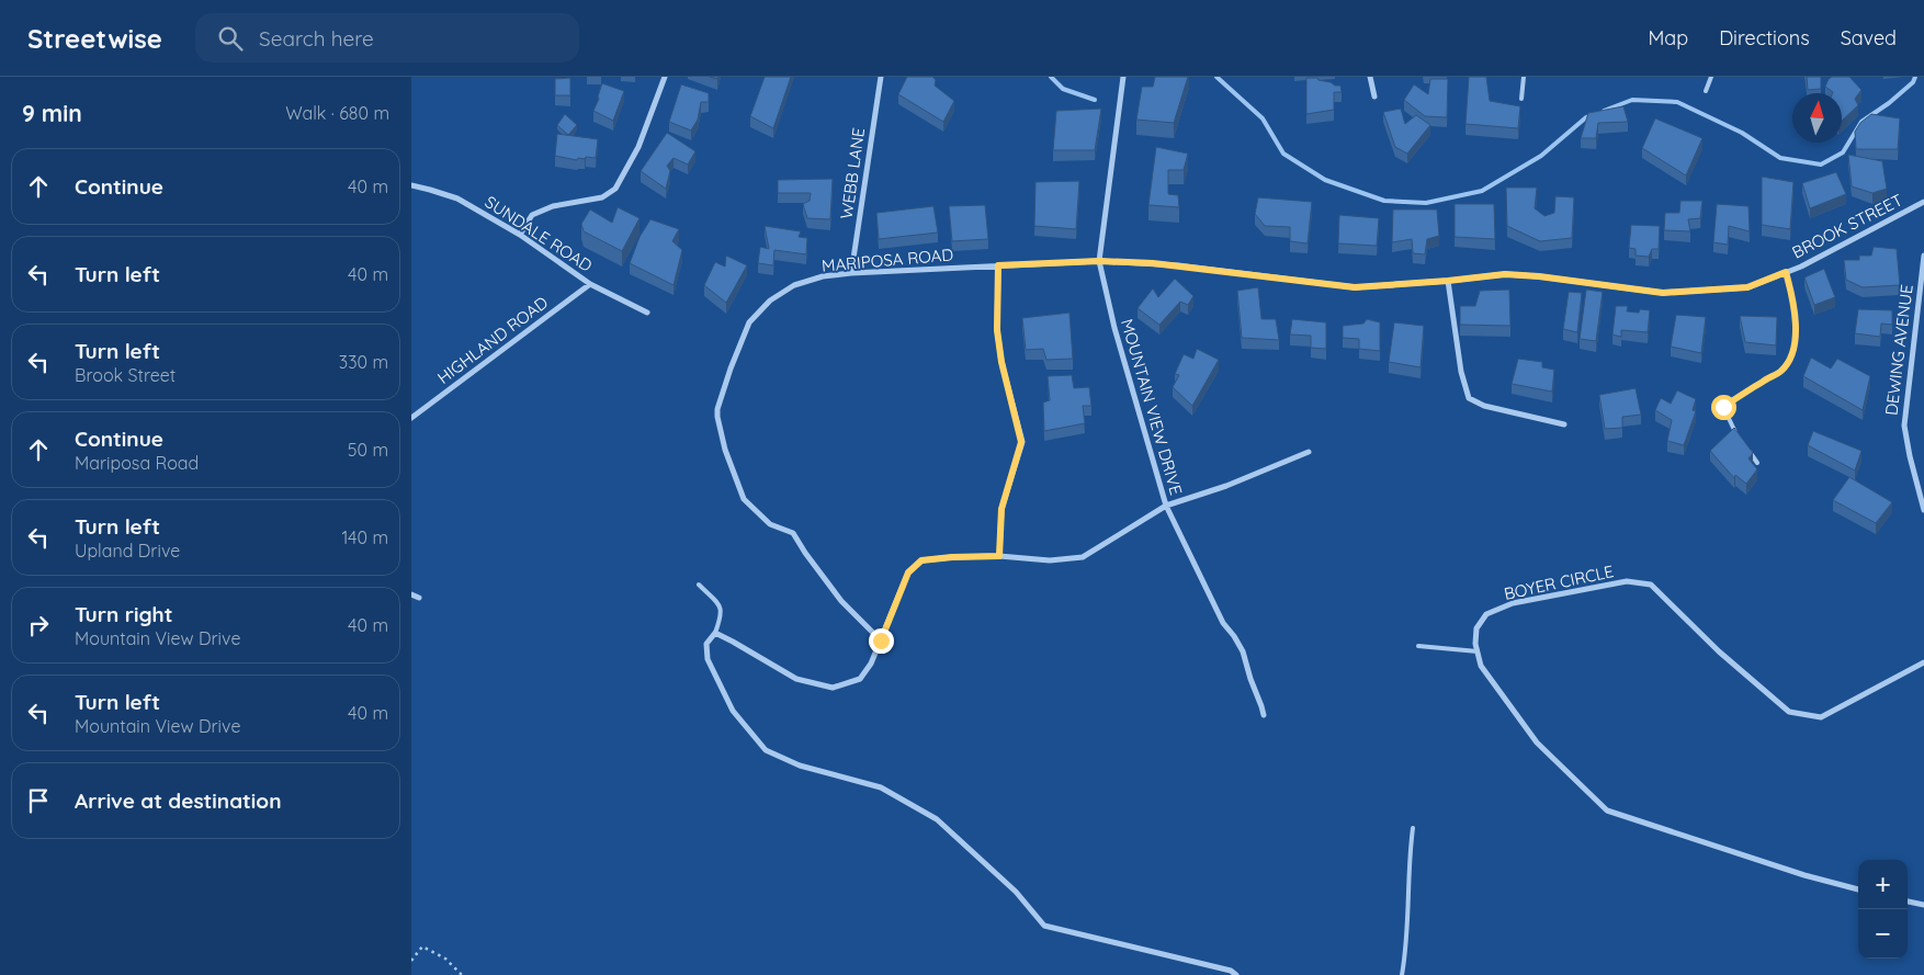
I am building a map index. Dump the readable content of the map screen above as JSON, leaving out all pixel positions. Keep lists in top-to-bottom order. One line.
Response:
{"streets":{"street":["WEBB LANE","BROOK STREET","SUNDALE ROAD","MARIPOSA ROAD","HIGHLAND ROAD","DEWING AVENUE","MOUNTAIN VIEW DRIVE","BOYER CIRCLE"]},"crossings":[["WEBB LANE","MARIPOSA ROAD"],["BROOK STREET","MARIPOSA ROAD"],["BROOK STREET","MOUNTAIN VIEW DRIVE"],["SUNDALE ROAD","HIGHLAND ROAD"],["MARIPOSA ROAD","MOUNTAIN VIEW DRIVE"]],"north":"top","page":{"header":"Streetwise","search":"Search here","nav":["Map","Directions","Saved"],"heading":["9 min","Walk · 680 m"],"list":[["Continue","40 m"],["Turn left","40 m"],["Turn left","Brook Street","330 m"],["Continue","Mariposa Road","50 m"],["Turn left","Upland Drive","140 m"],["Turn right","Mountain View Drive","40 m"],["Turn left","Mountain View Drive","40 m"],"Arrive at destination"],"map_buttons":["+","−"]}}
